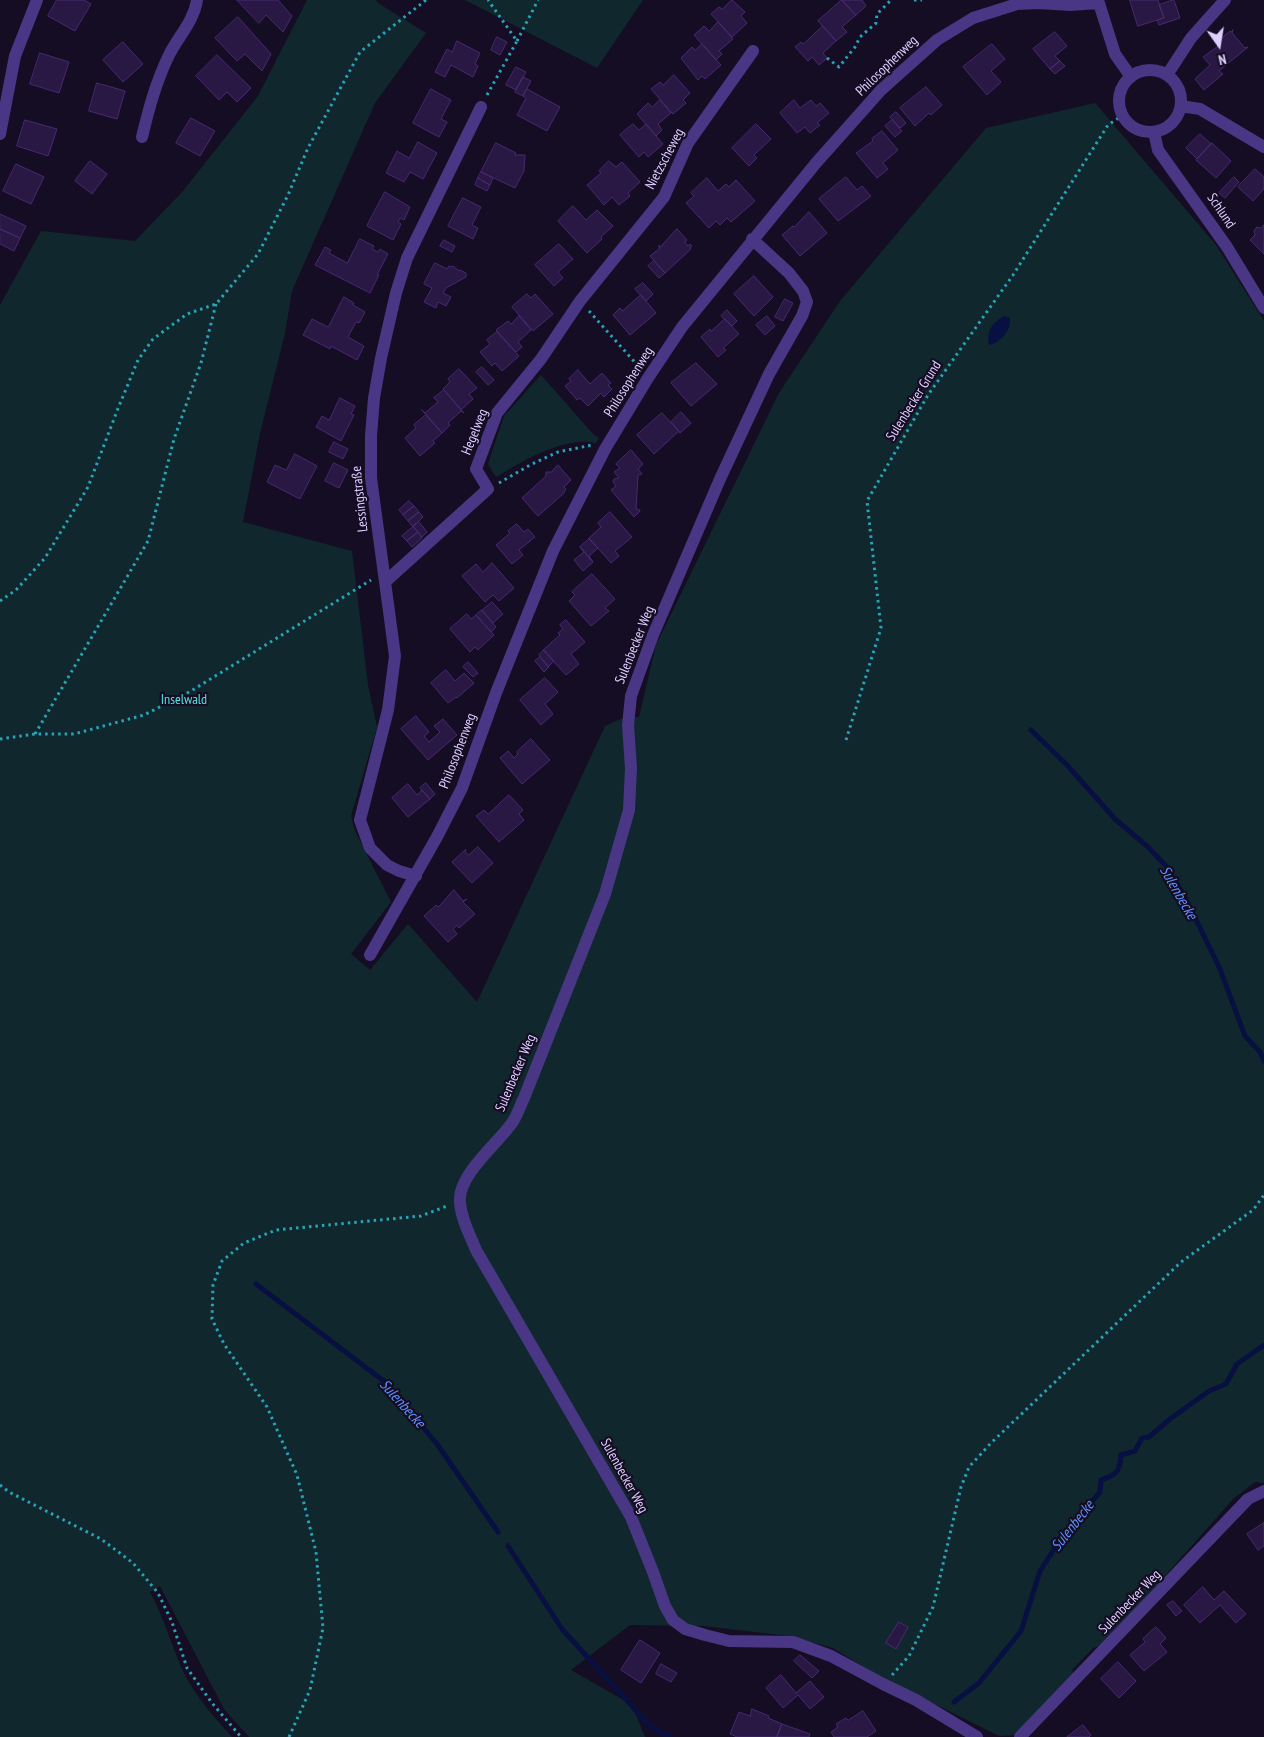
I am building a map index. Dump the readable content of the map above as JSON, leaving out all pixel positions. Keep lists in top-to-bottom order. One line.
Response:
{"streets":{"street":["Philosophenweg","Nietzscheweg","Schlund","Hegelweg","Lessingstraße","Sulenbecker Weg"],"path":["Sulenbecker Grund"]},"crossings":[["Philosophenweg","Lessingstraße"],["Philosophenweg","Sulenbecker Weg"],["Nietzscheweg","Hegelweg"],["Schlund","Sulenbecker Grund"]],"water":["Sulenbecke"],"parks":["Inselwald"],"north":"bottom"}
